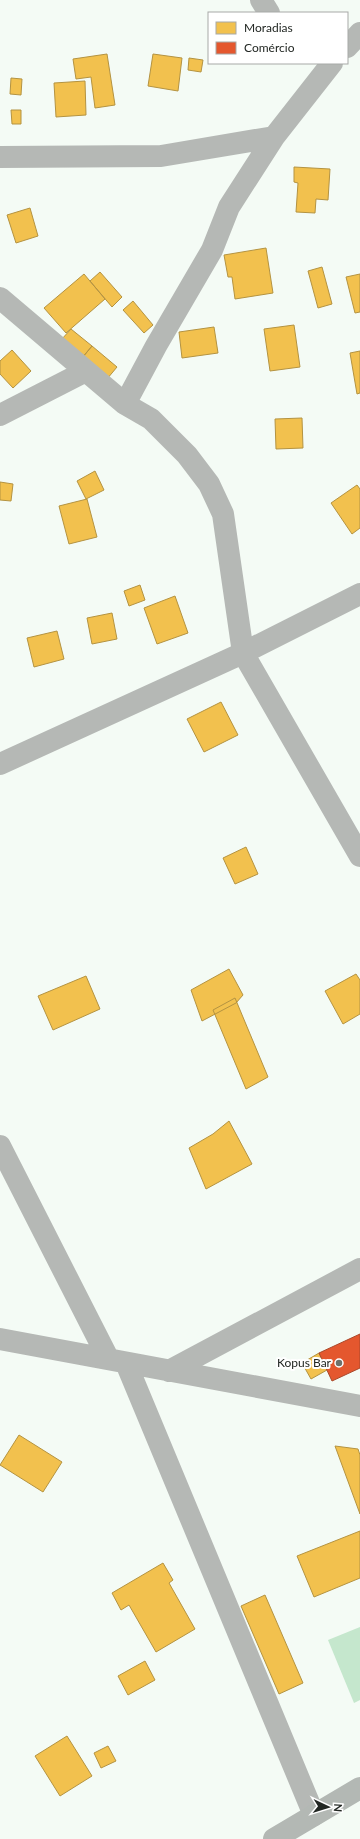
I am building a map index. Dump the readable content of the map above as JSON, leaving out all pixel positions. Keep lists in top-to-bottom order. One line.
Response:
{"places":["Kopus Bar"],"legend":["Moradias","Comércio"],"north":"right"}
